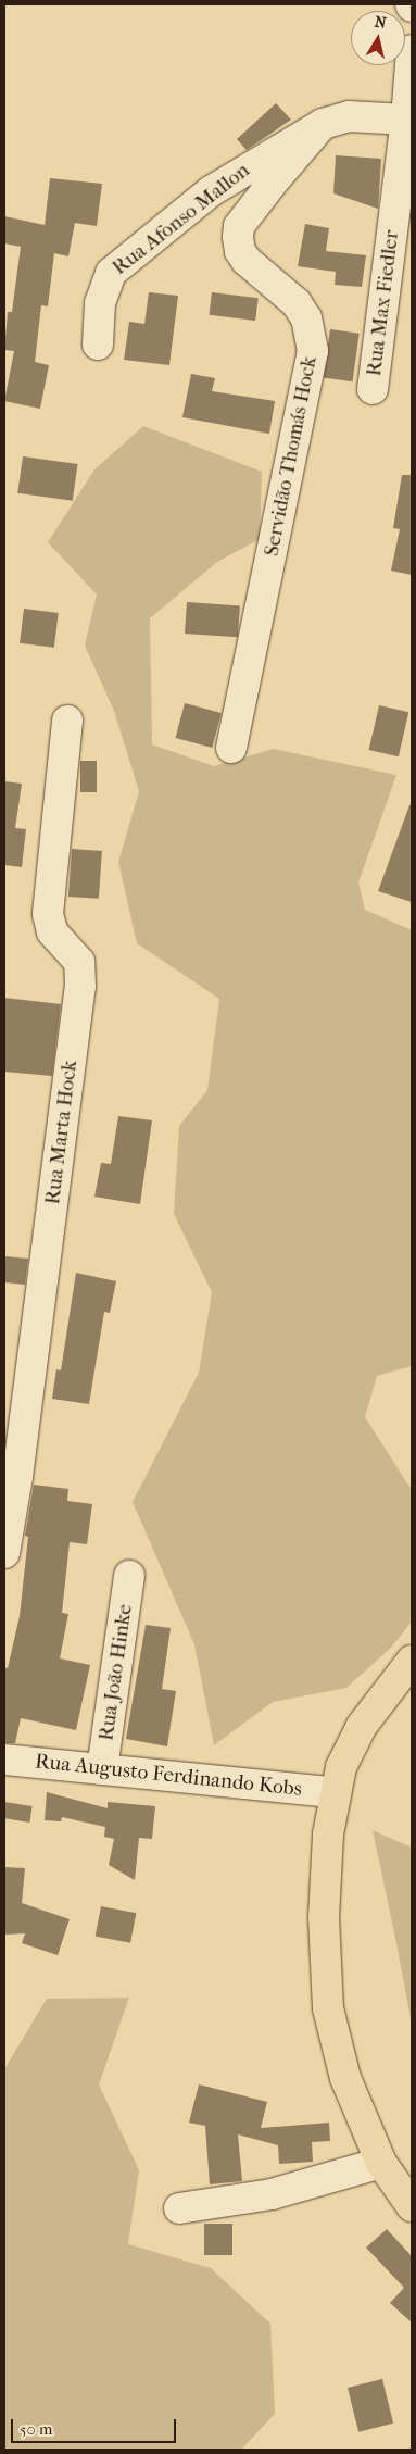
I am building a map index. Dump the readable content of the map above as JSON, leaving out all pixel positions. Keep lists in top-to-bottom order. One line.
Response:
{"streets":{"street":["Rua Afonso Mallon","Rua Max Fiedler","Servidão Thomás Hock","Rua Marta Hock","Rua João Hinke","Rua Augusto Ferdinando Kobs"]},"crossings":[["Rua Afonso Mallon","Rua Max Fiedler"],["Rua Afonso Mallon","Servidão Thomás Hock"],["Rua João Hinke","Rua Augusto Ferdinando Kobs"]],"scale_bar":"50 m","north":"top"}
